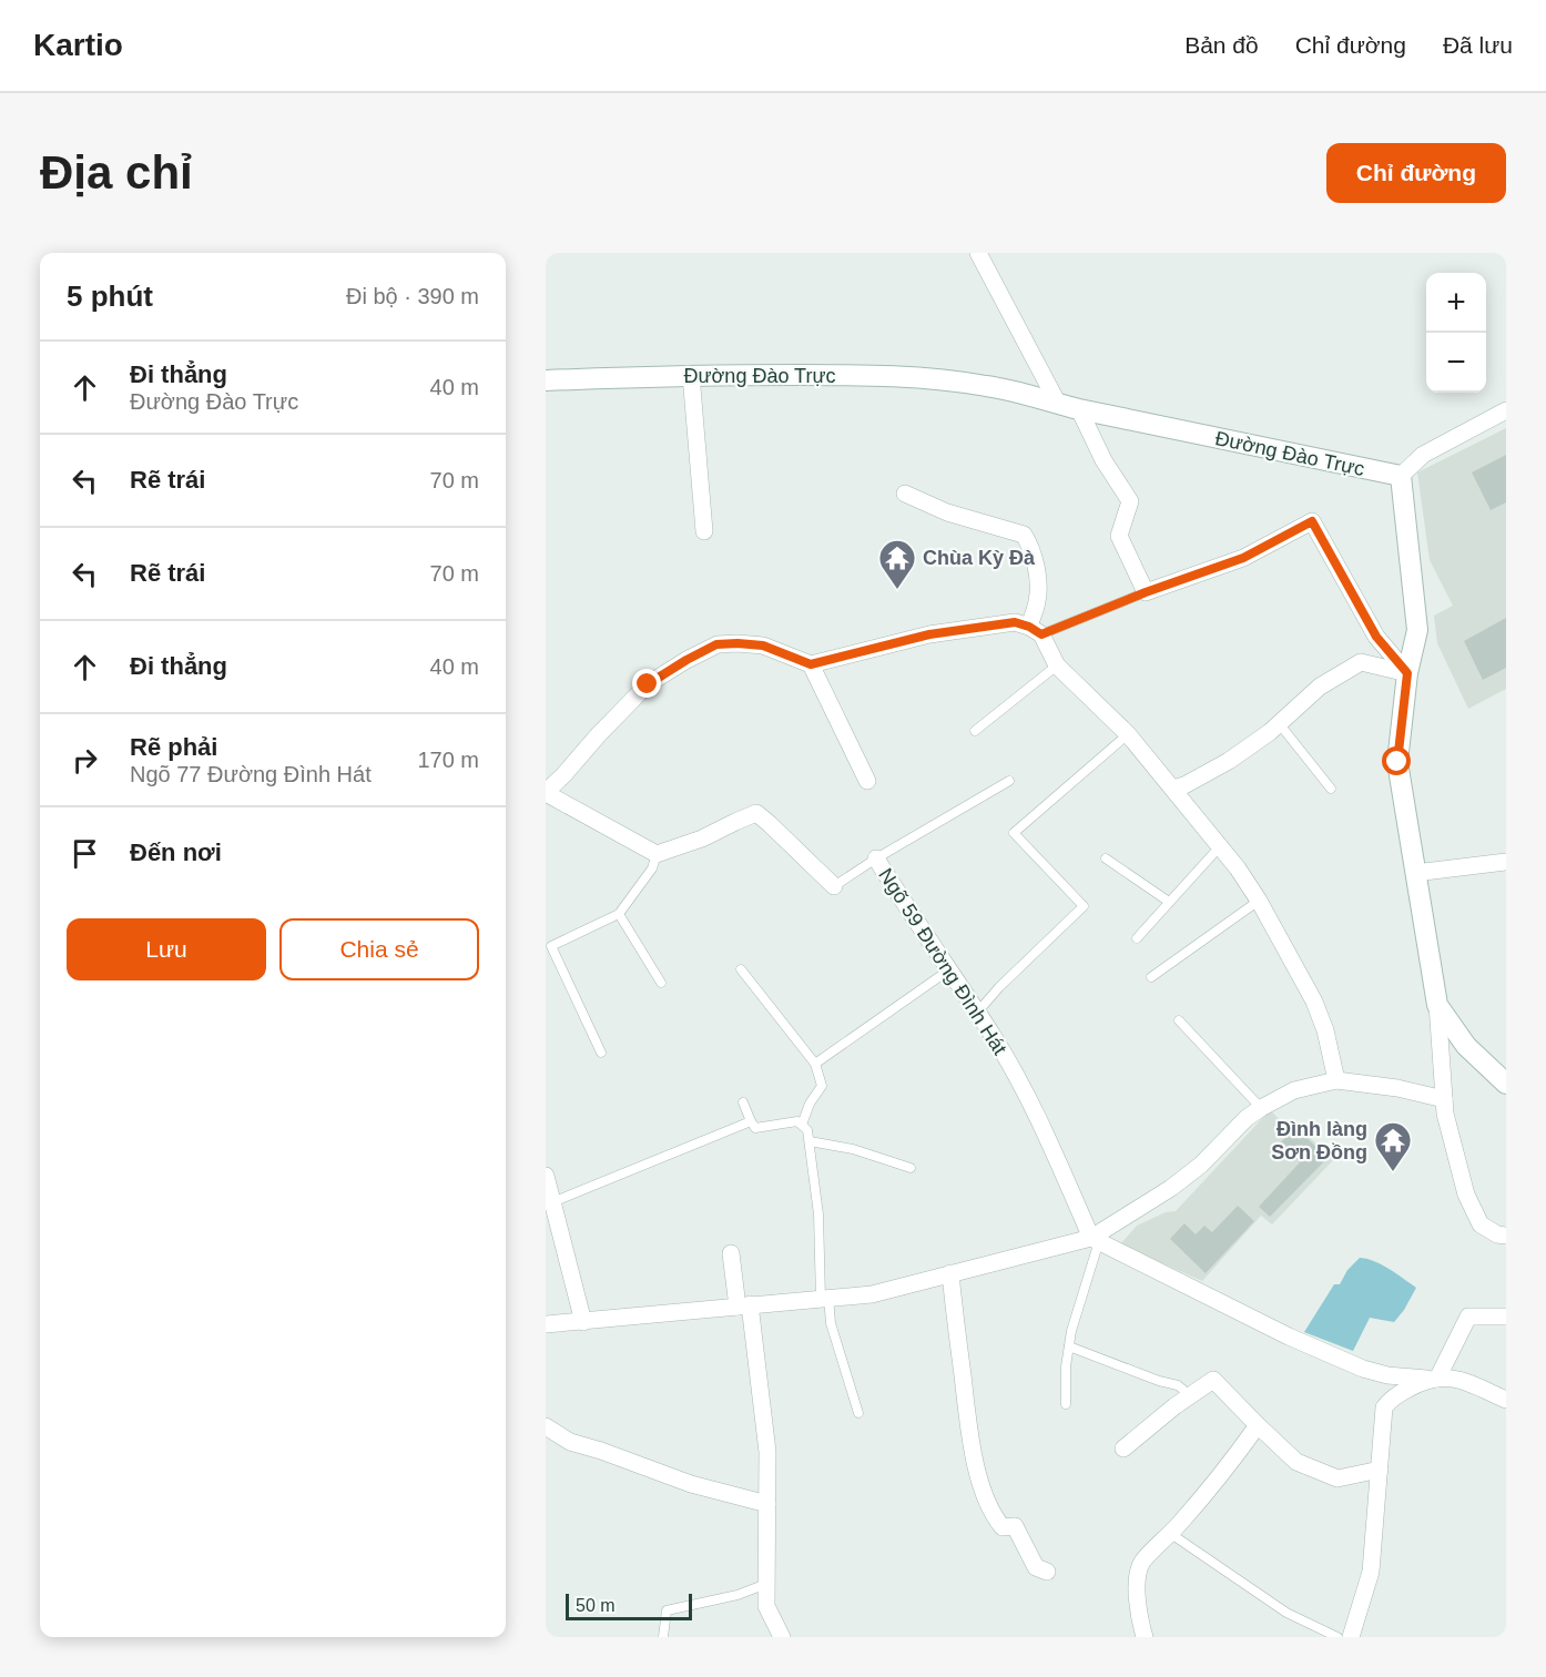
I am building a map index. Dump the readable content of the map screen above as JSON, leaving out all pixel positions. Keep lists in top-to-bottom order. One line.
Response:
{"streets":{"street":["Đường Đào Trực","Ngõ 59 Đường Đình Hát"]},"places":{"temple":["Chùa Kỳ Đà","Đình làng Sơn Đồng"]},"scale_bar":"50 m","page":{"header":"Kartio","nav":["Bản đồ","Chỉ đường","Đã lưu"],"buttons":["Chỉ đường",["Lưu","Chia sẻ"]],"title":"Địa chỉ","heading":["5 phút","Đi bộ · 390 m"],"map_buttons":["+","−"],"list":[["Đi thẳng","Đường Đào Trực","40 m"],["Rẽ trái","70 m"],["Rẽ trái","70 m"],["Đi thẳng","40 m"],["Rẽ phải","Ngõ 77 Đường Đình Hát","170 m"],"Đến nơi"],"scale":"50 m"}}
